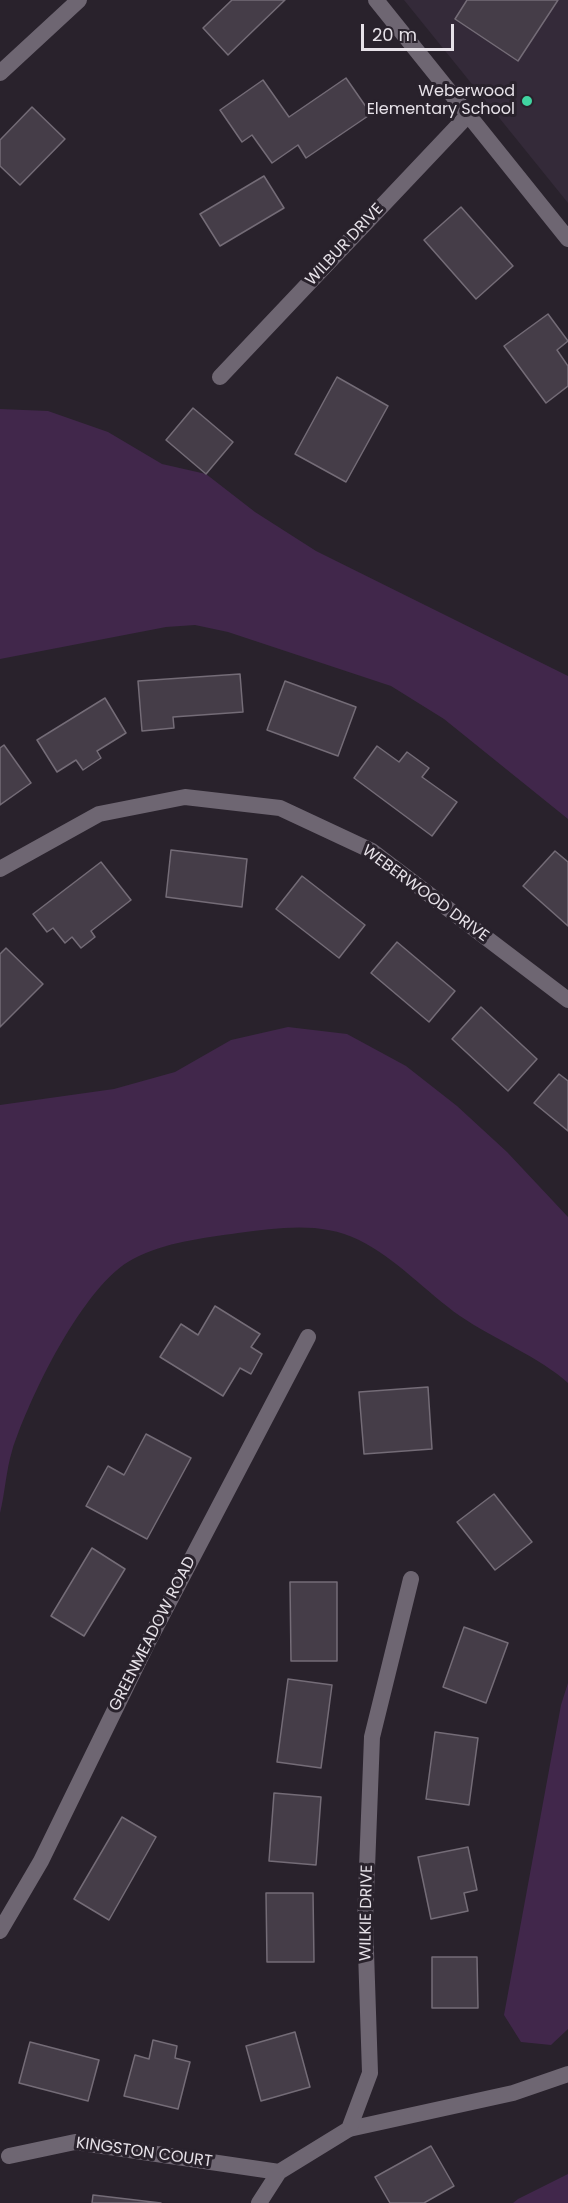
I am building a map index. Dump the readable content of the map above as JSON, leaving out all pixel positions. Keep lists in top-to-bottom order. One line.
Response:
{"streets":{"street":["WILBUR DRIVE","WEBERWOOD DRIVE","GREENMEADOW ROAD","WILKIE DRIVE","KINGSTON COURT"]},"places":["Weberwood Elementary School"],"scale_bar":"20 m"}
